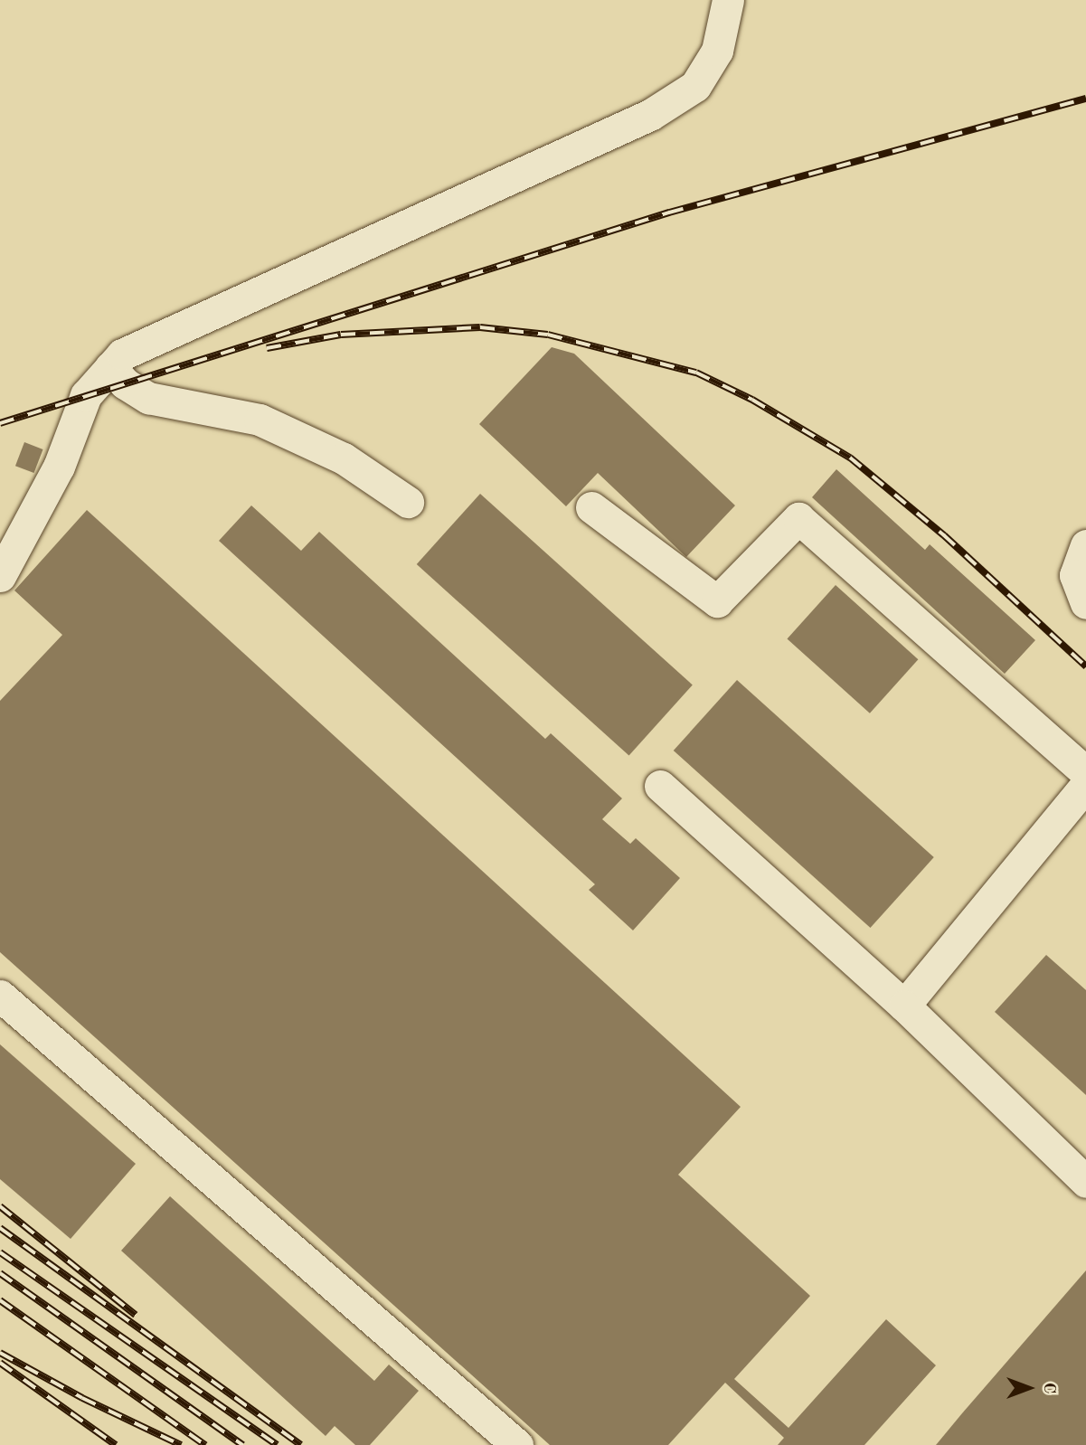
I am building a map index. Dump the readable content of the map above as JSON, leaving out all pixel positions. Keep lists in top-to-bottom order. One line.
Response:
{"north":"right"}
